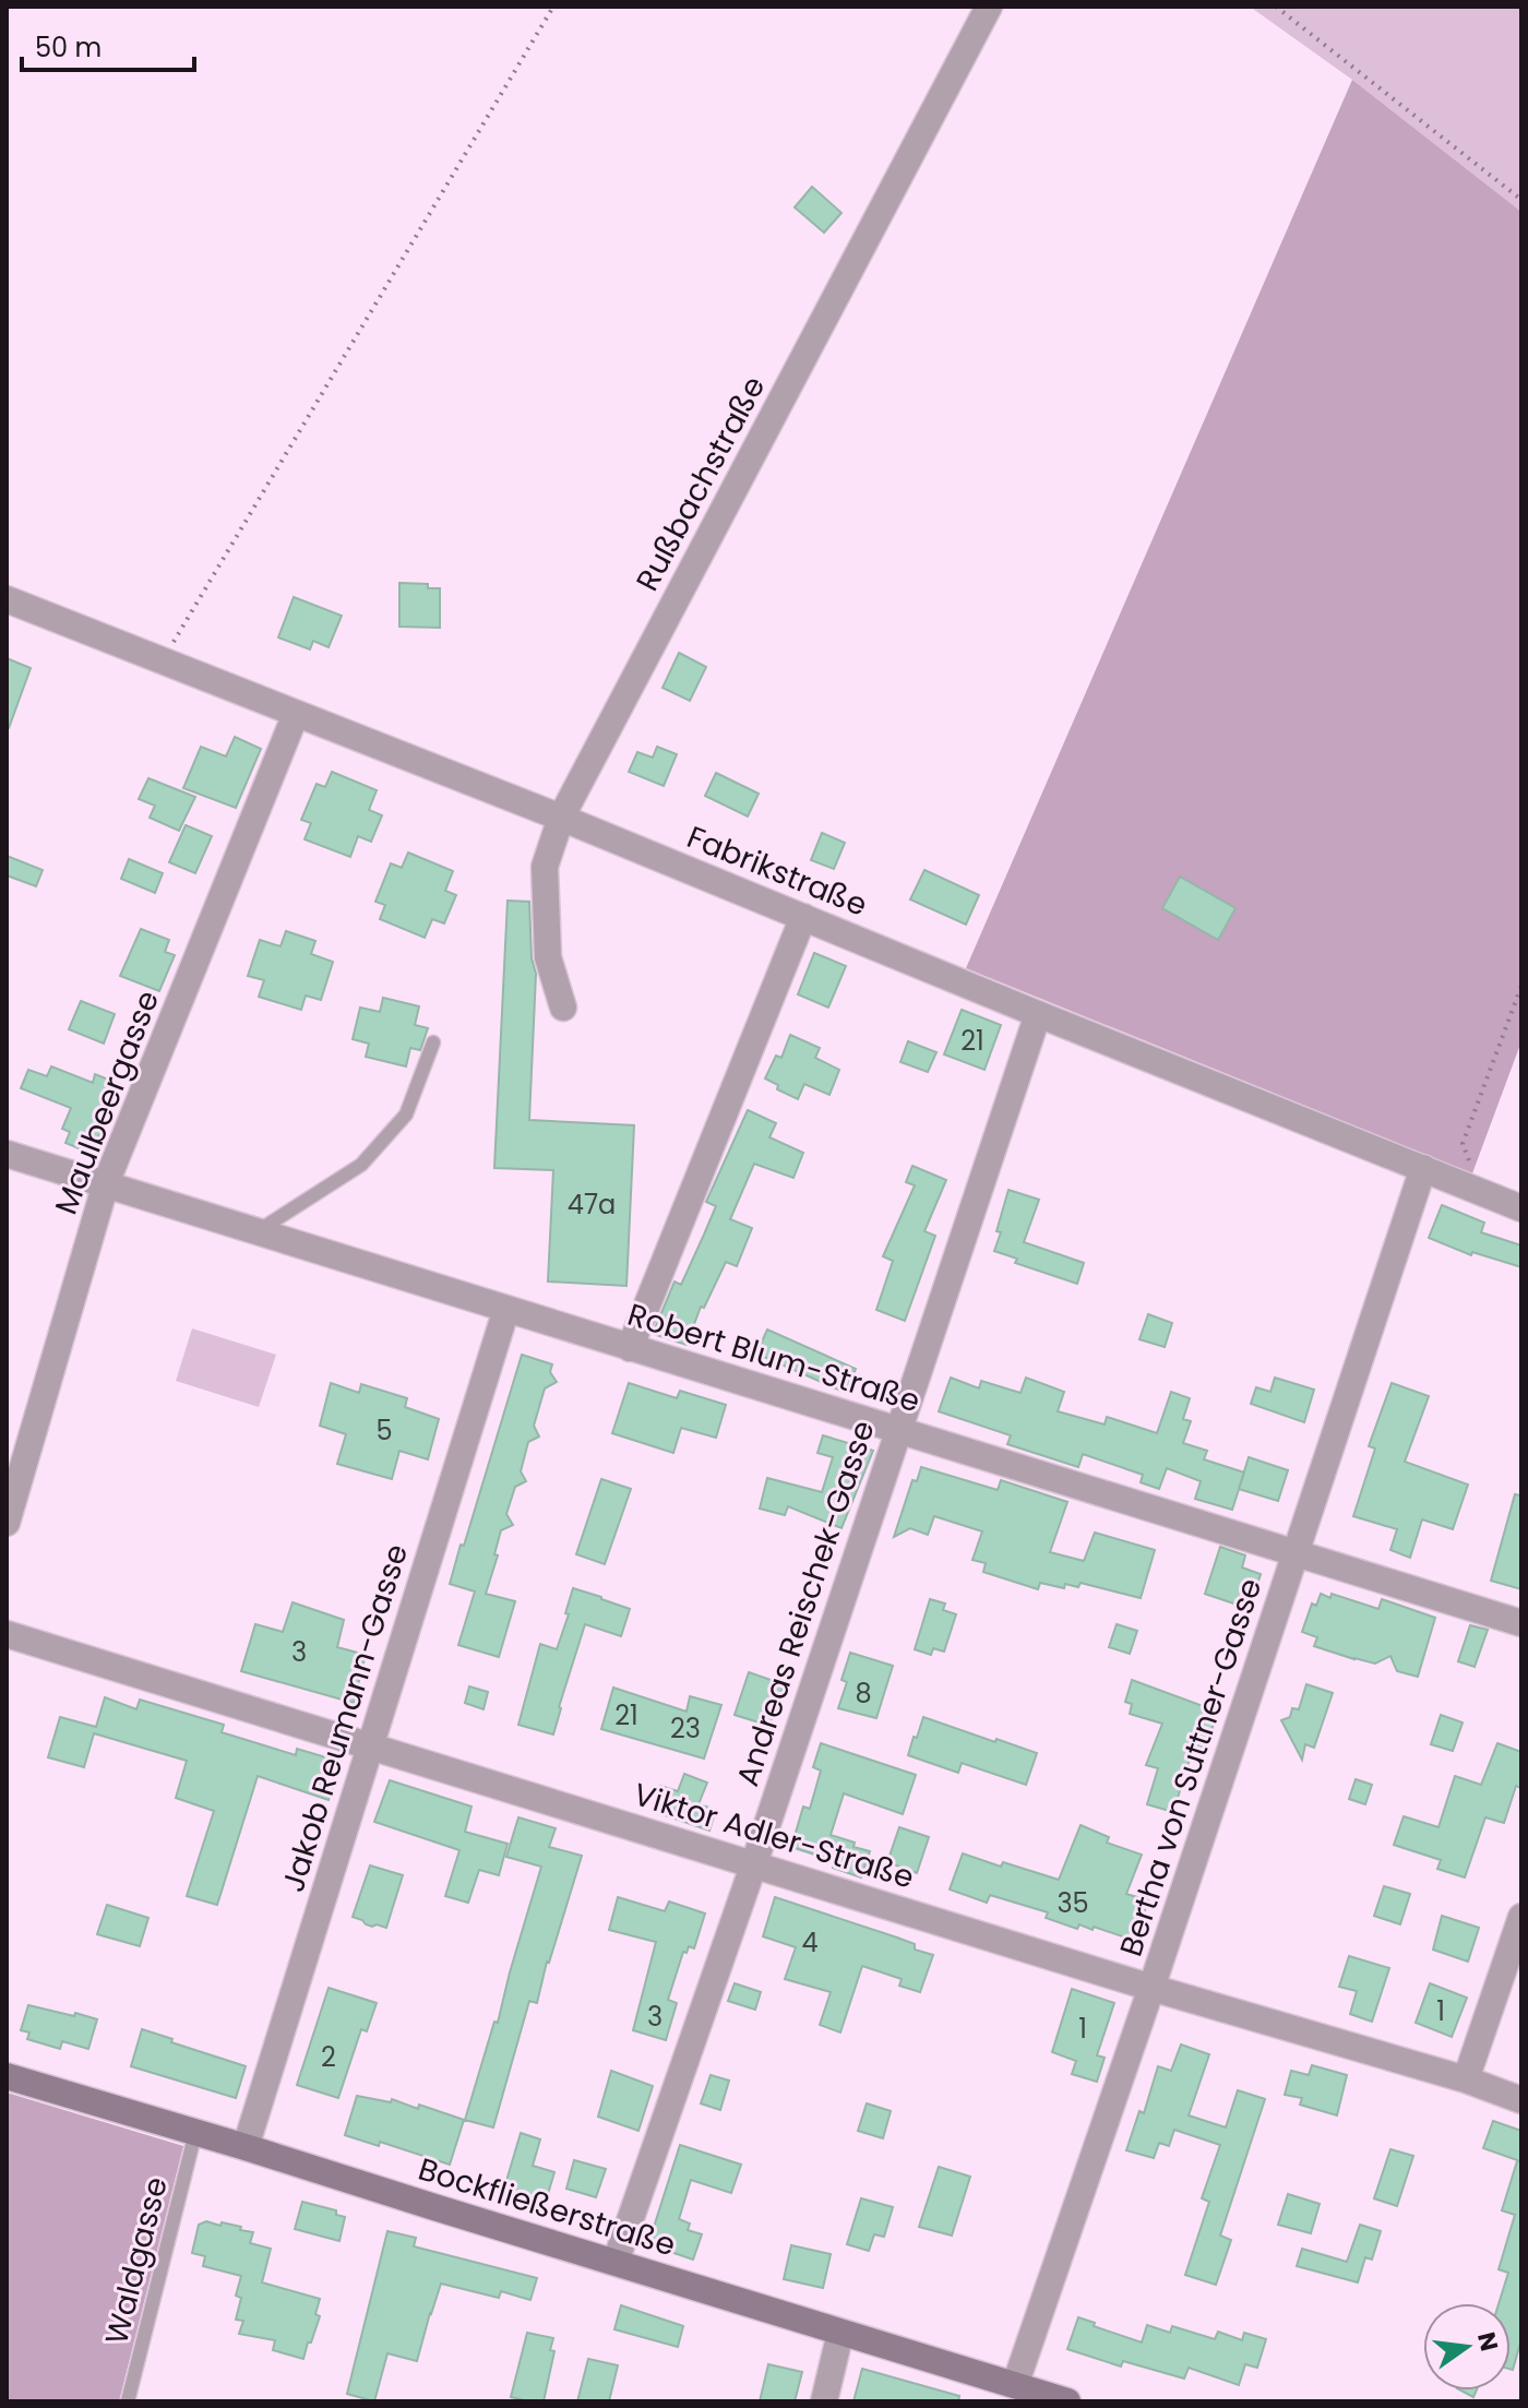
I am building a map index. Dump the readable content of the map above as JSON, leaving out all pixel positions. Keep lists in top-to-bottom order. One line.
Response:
{"streets":{"main road":["Bockfließerstraße"],"street":["Rußbachstraße","Fabrikstraße","Maulbeergasse","Robert Blum-Straße","Andreas Reischek-Gasse","Jakob Reumann-Gasse","Bertha von Suttner-Gasse","Viktor Adler-Straße"],"lane":["Waldgasse"]},"crossings":[["Rußbachstraße","Fabrikstraße"],["Fabrikstraße","Maulbeergasse"],["Fabrikstraße","Andreas Reischek-Gasse"],["Fabrikstraße","Bertha von Suttner-Gasse"],["Maulbeergasse","Robert Blum-Straße"],["Robert Blum-Straße","Andreas Reischek-Gasse"],["Robert Blum-Straße","Jakob Reumann-Gasse"],["Robert Blum-Straße","Bertha von Suttner-Gasse"],["Andreas Reischek-Gasse","Viktor Adler-Straße"],["Andreas Reischek-Gasse","Bockfließerstraße"],["Jakob Reumann-Gasse","Viktor Adler-Straße"],["Jakob Reumann-Gasse","Bockfließerstraße"],["Bertha von Suttner-Gasse","Viktor Adler-Straße"],["Bertha von Suttner-Gasse","Bockfließerstraße"],["Bockfließerstraße","Waldgasse"]],"house_numbers":["21","47a","5","3","8","21","23","35","4","1","3","1","2"],"scale_bar":"50 m","north":"right"}
